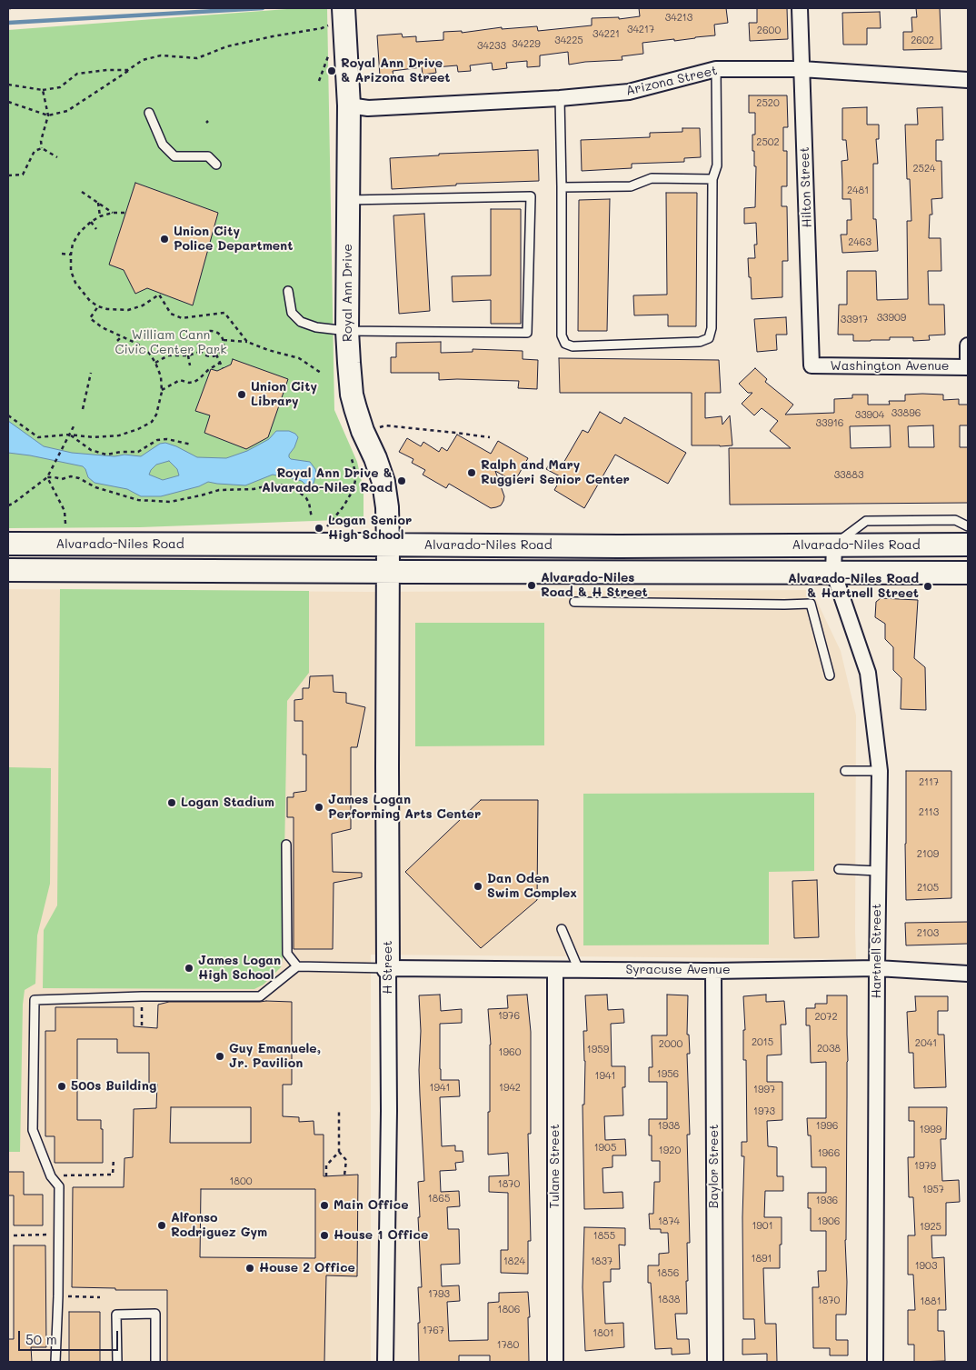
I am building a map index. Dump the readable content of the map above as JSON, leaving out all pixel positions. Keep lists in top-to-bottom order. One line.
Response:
{"streets":{"main road":["Royal Ann Drive","Alvarado-Niles Road","H Street"],"street":["Arizona Street","Hilton Street","Washington Avenue","Hartnell Street","Syracuse Avenue","Tulane Street","Baylor Street"]},"crossings":[["Arizona Street","Hilton Street"],["Arizona Street","Royal Ann Drive"],["Hilton Street","Washington Avenue"],["Royal Ann Drive","Alvarado-Niles Road"],["Royal Ann Drive","H Street"],["Alvarado-Niles Road","Hartnell Street"],["Alvarado-Niles Road","H Street"],["Hartnell Street","Syracuse Avenue"],["H Street","Syracuse Avenue"],["Syracuse Avenue","Tulane Street"],["Syracuse Avenue","Baylor Street"]],"parks":["William Cann Civic Center Park"],"places":["Royal Ann Drive & Arizona Street","Union City Police Department","Union City Library","Ralph and Mary Ruggieri Senior Center","Royal Ann Drive & Alvarado-Niles Road","Logan Senior High School","Alvarado-Niles Road & H Street","Alvarado-Niles Road & Hartnell Street","Logan Stadium","James Logan Performing Arts Center","Dan Oden Swim Complex","James Logan High School","Guy Emanuele, Jr. Pavilion","500s Building","Main Office","Alfonso Rodriguez Gym","House 1 Office","House 2 Office"],"house_numbers":["34213","34217","2600","34221","34225","2602","34229","34233","2520","2502","2524","2481","2463","33909","33917","33896","33904","33916","33883","2117","2113","2109","2105","2103","1976","2072","2015","2041","2000","2038","1959","1960","1956","1941","1941","1942","1997","1973","1938","1996","1999","1905","1920","1966","1979","1800","1870","1957","1865","1936","1874","1906","1901","1925","1855","1891","1824","1837","1903","1856","1793","1838","1870","1881","1806","1767","1801","1780"],"scale_bar":"50 m"}
